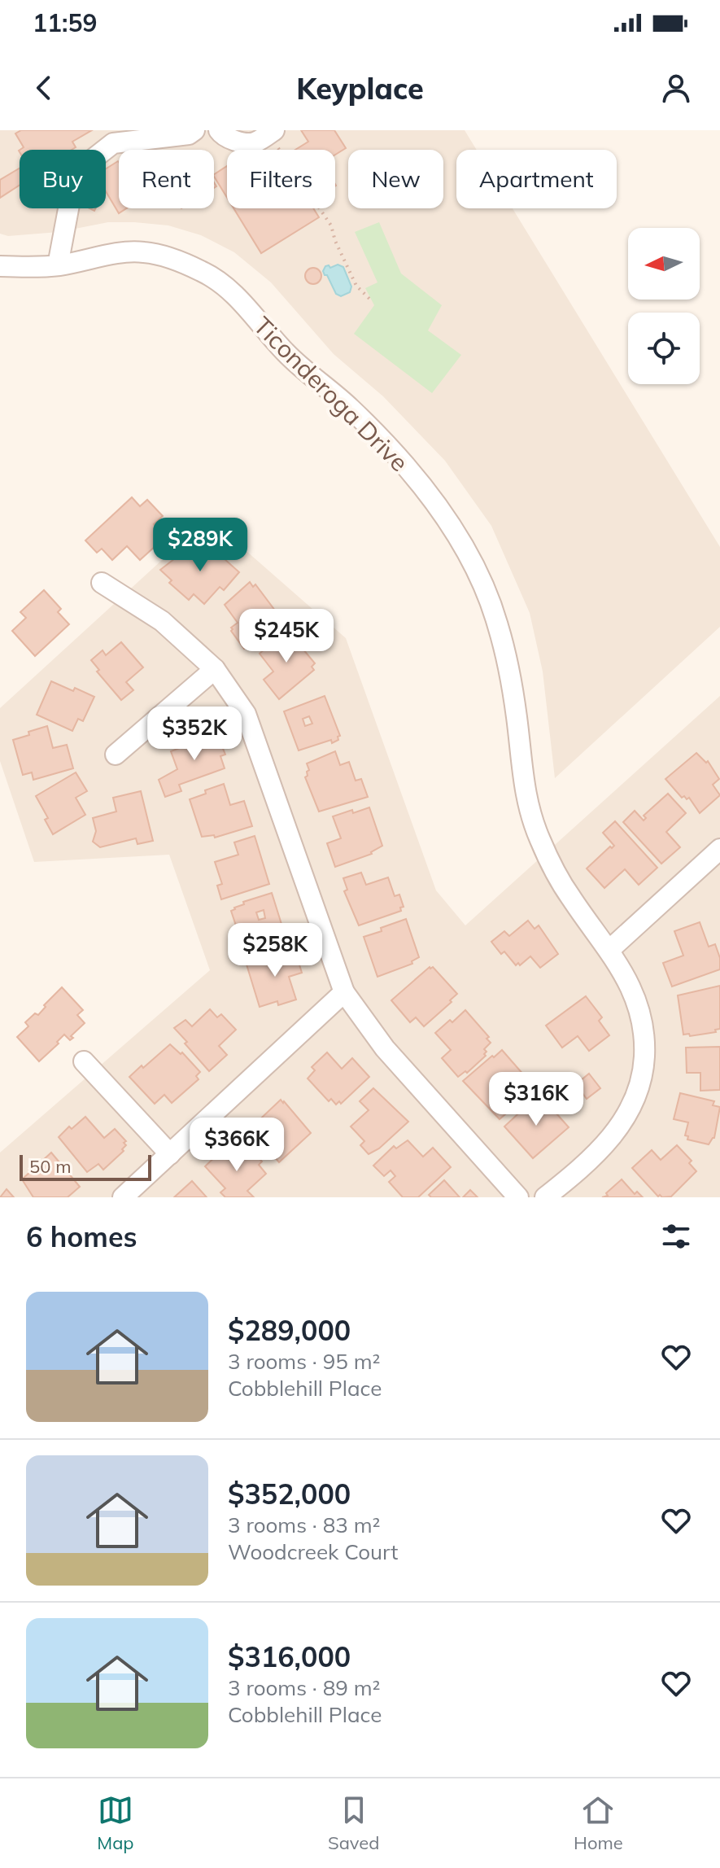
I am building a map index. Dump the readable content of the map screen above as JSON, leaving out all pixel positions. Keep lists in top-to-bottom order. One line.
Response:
{"streets":{"street":["Ticonderoga Drive"]},"scale_bar":"50 m","north":"left","page":{"status":"11:59","header":"Keyplace","chip":["Buy","Rent","Filters","New","Apartment"],"price":["$289K","$245K","$352K","$258K","$316K","$366K"],"scale":"50 m","heading":"6 homes","list":[{"name":"$289,000","note":"3 rooms · 95 m² · Cobblehill Place"},{"name":"$352,000","note":"3 rooms · 83 m² · Woodcreek Court"},{"name":"$316,000","note":"3 rooms · 89 m² · Cobblehill Place"}],"tabs":["Map","Saved","Home"]}}
